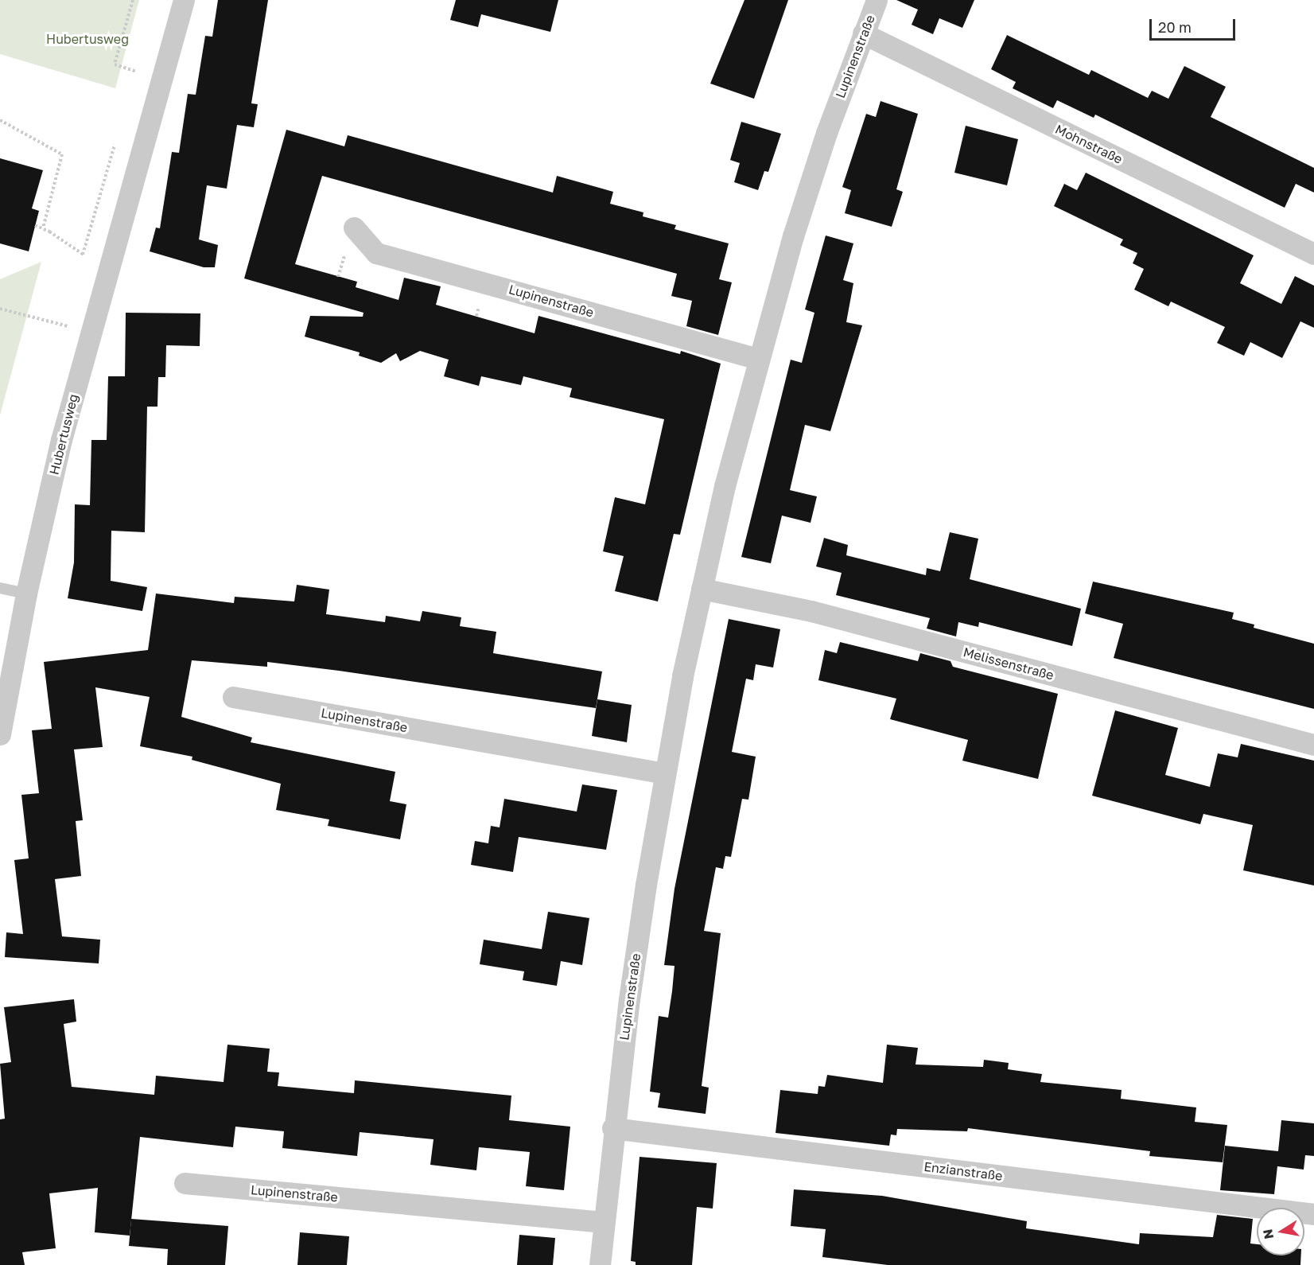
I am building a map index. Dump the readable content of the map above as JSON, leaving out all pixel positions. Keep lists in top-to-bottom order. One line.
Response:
{"streets":{"street":["Lupinenstraße","Mohnstraße","Hubertusweg","Melissenstraße","Enzianstraße"]},"crossings":[["Lupinenstraße","Mohnstraße"],["Lupinenstraße","Melissenstraße"],["Lupinenstraße","Enzianstraße"]],"parks":["Hubertusweg"],"scale_bar":"20 m","north":"left"}
